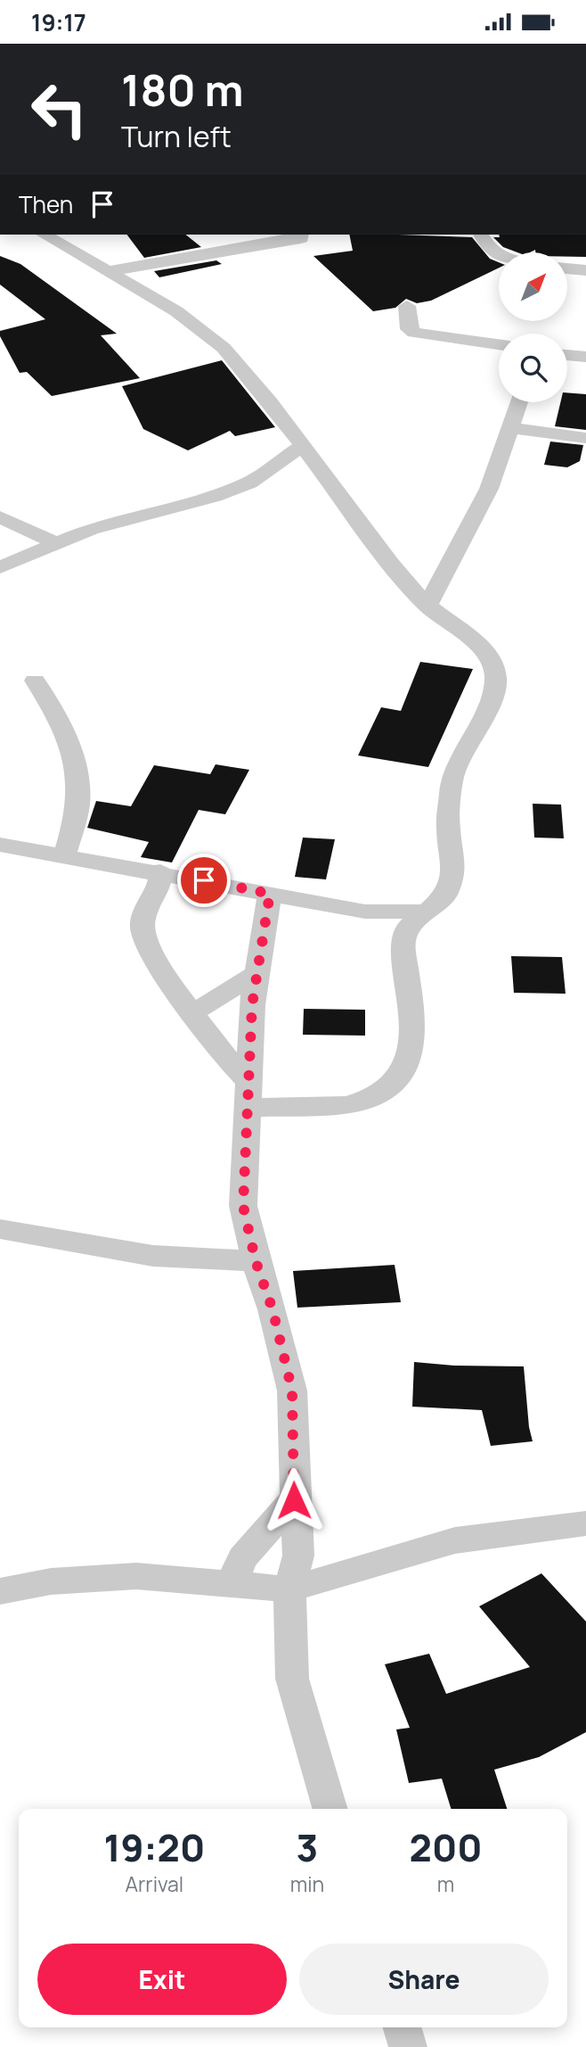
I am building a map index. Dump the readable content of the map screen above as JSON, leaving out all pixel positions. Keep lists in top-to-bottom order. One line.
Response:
{"north":"top right","page":{"status":"19:17","turn":["180 m","Turn left"],"then":"Then","eta":["19:20","Arrival","3","min","200","m"],"buttons":["Exit","Share"]}}
